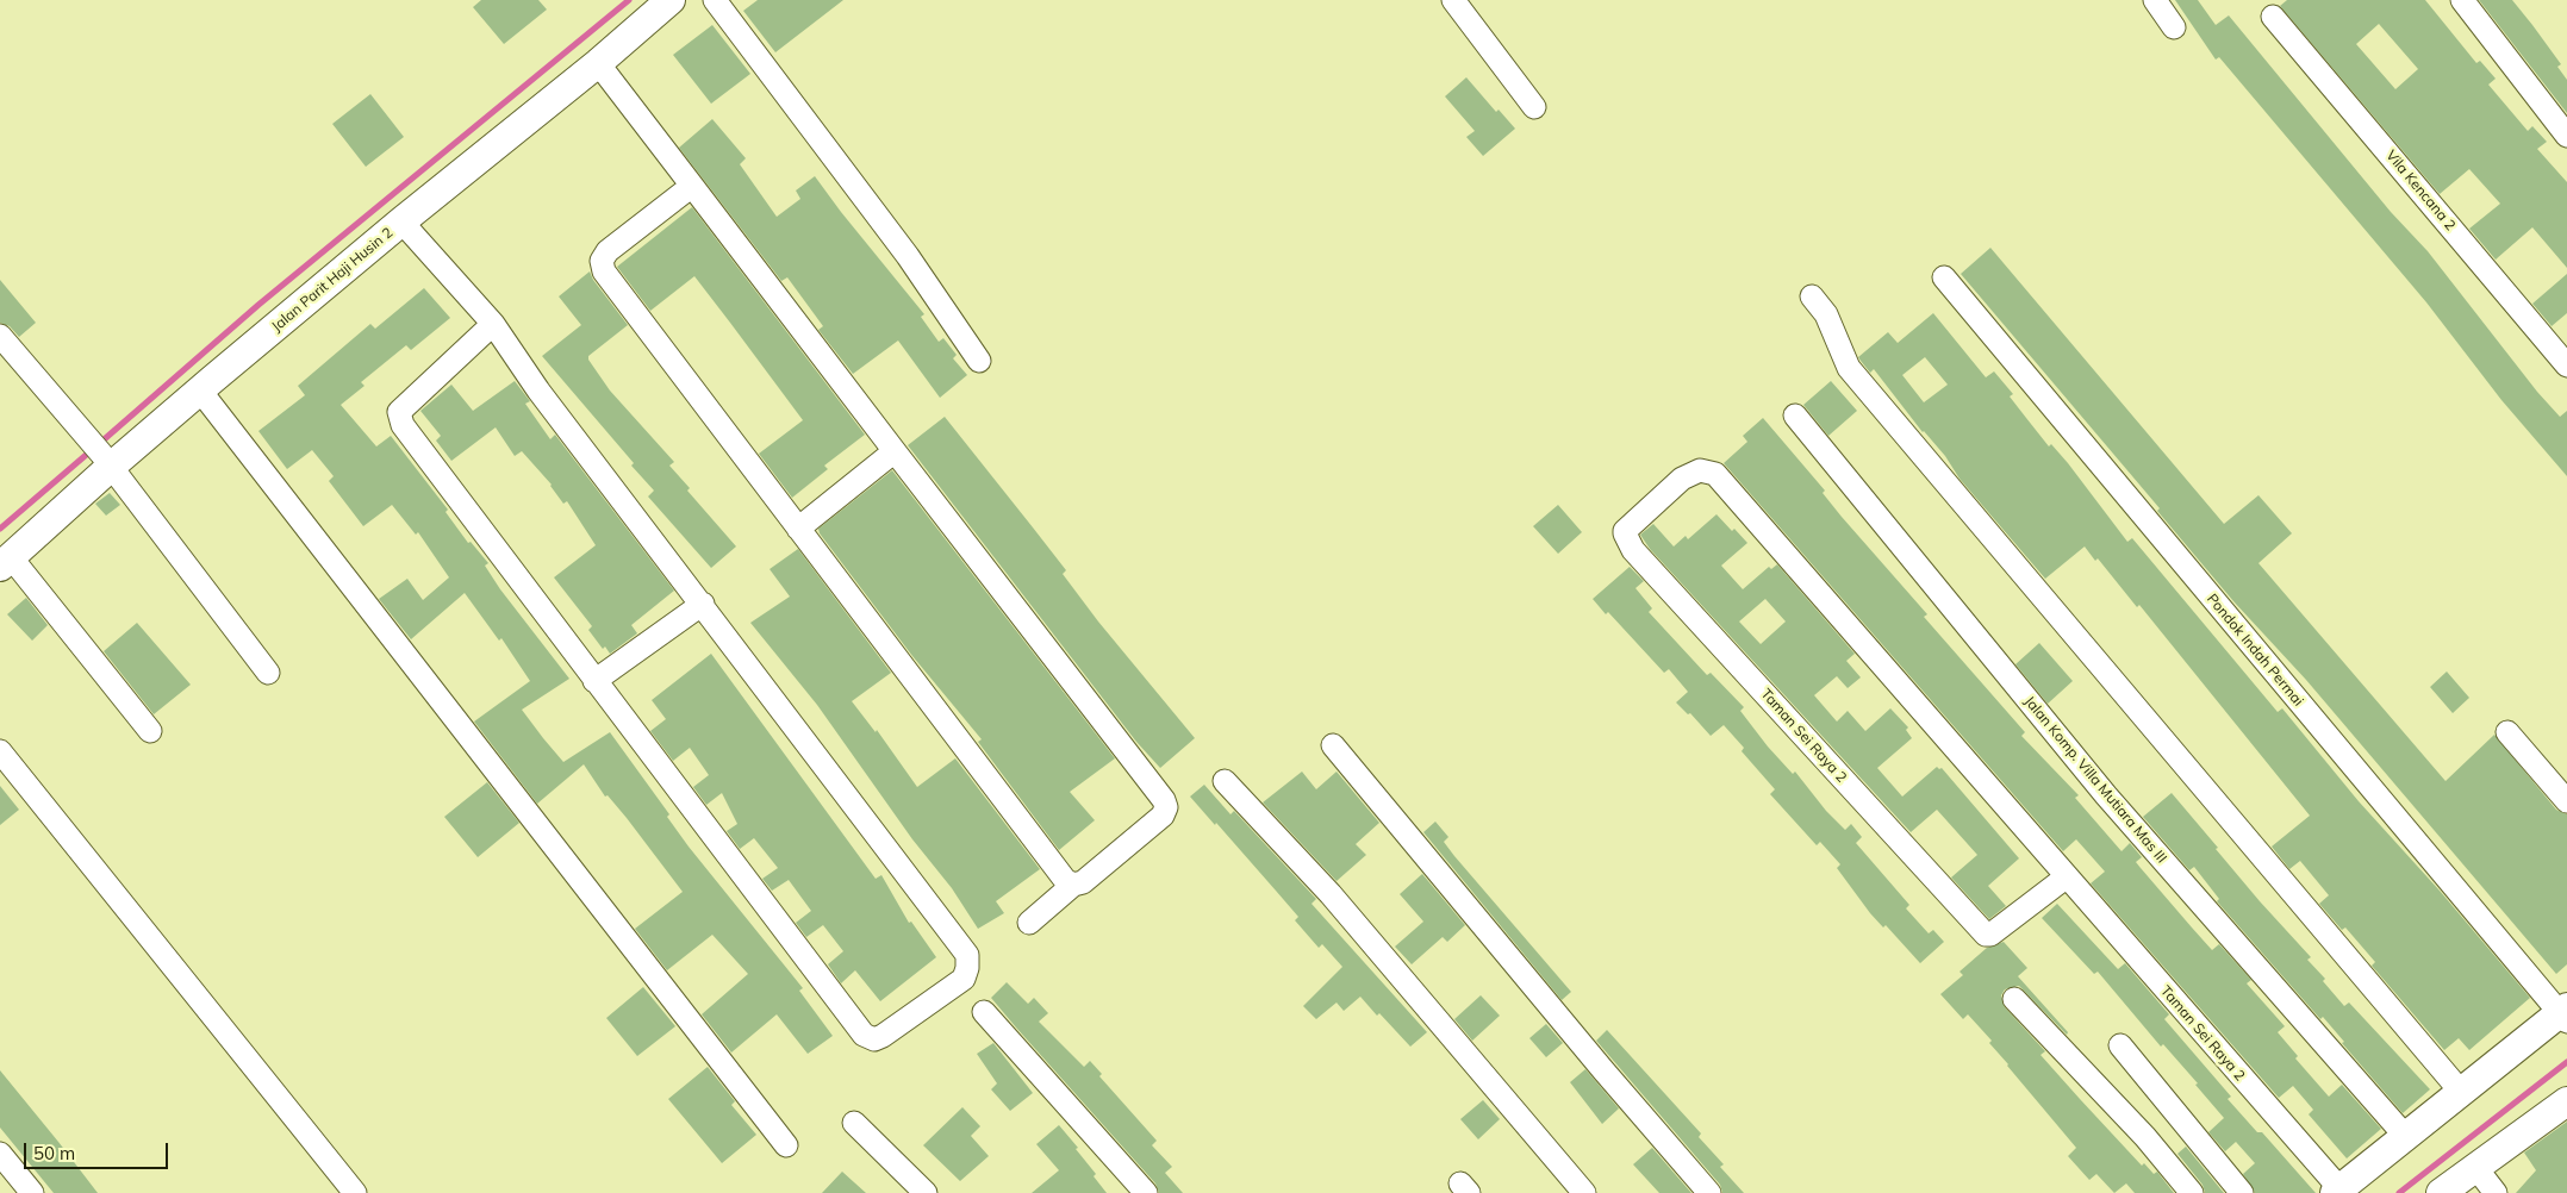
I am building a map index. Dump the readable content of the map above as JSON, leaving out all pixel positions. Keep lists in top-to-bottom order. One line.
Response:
{"streets":{"street":["Vila Kencana 2","Jalan Parit Haji Husin 2","Pondok Indah Permai","Taman Sei Raya 2","Jalan Komp. Villa Mutiara Mas III"]},"scale_bar":"50 m"}
